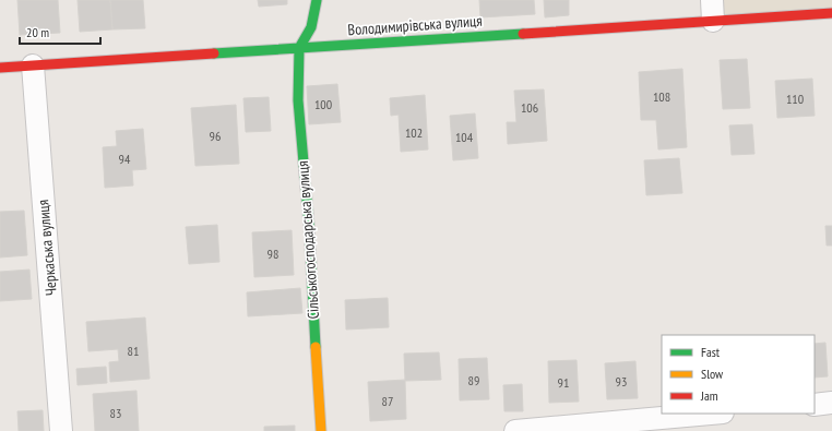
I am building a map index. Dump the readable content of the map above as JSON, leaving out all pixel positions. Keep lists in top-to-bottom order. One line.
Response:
{"streets":{"street":["Володимирівська вулиця","Сільськогосподарська вулиця","Черкаська вулиця"]},"crossings":[["Володимирівська вулиця","Сільськогосподарська вулиця"],["Володимирівська вулиця","Черкаська вулиця"]],"house_numbers":["108","110","100","106","102","96","104","94","98","81","89","93","91","87","83"],"legend":["Fast","Slow","Jam"],"scale_bar":"20 m"}
